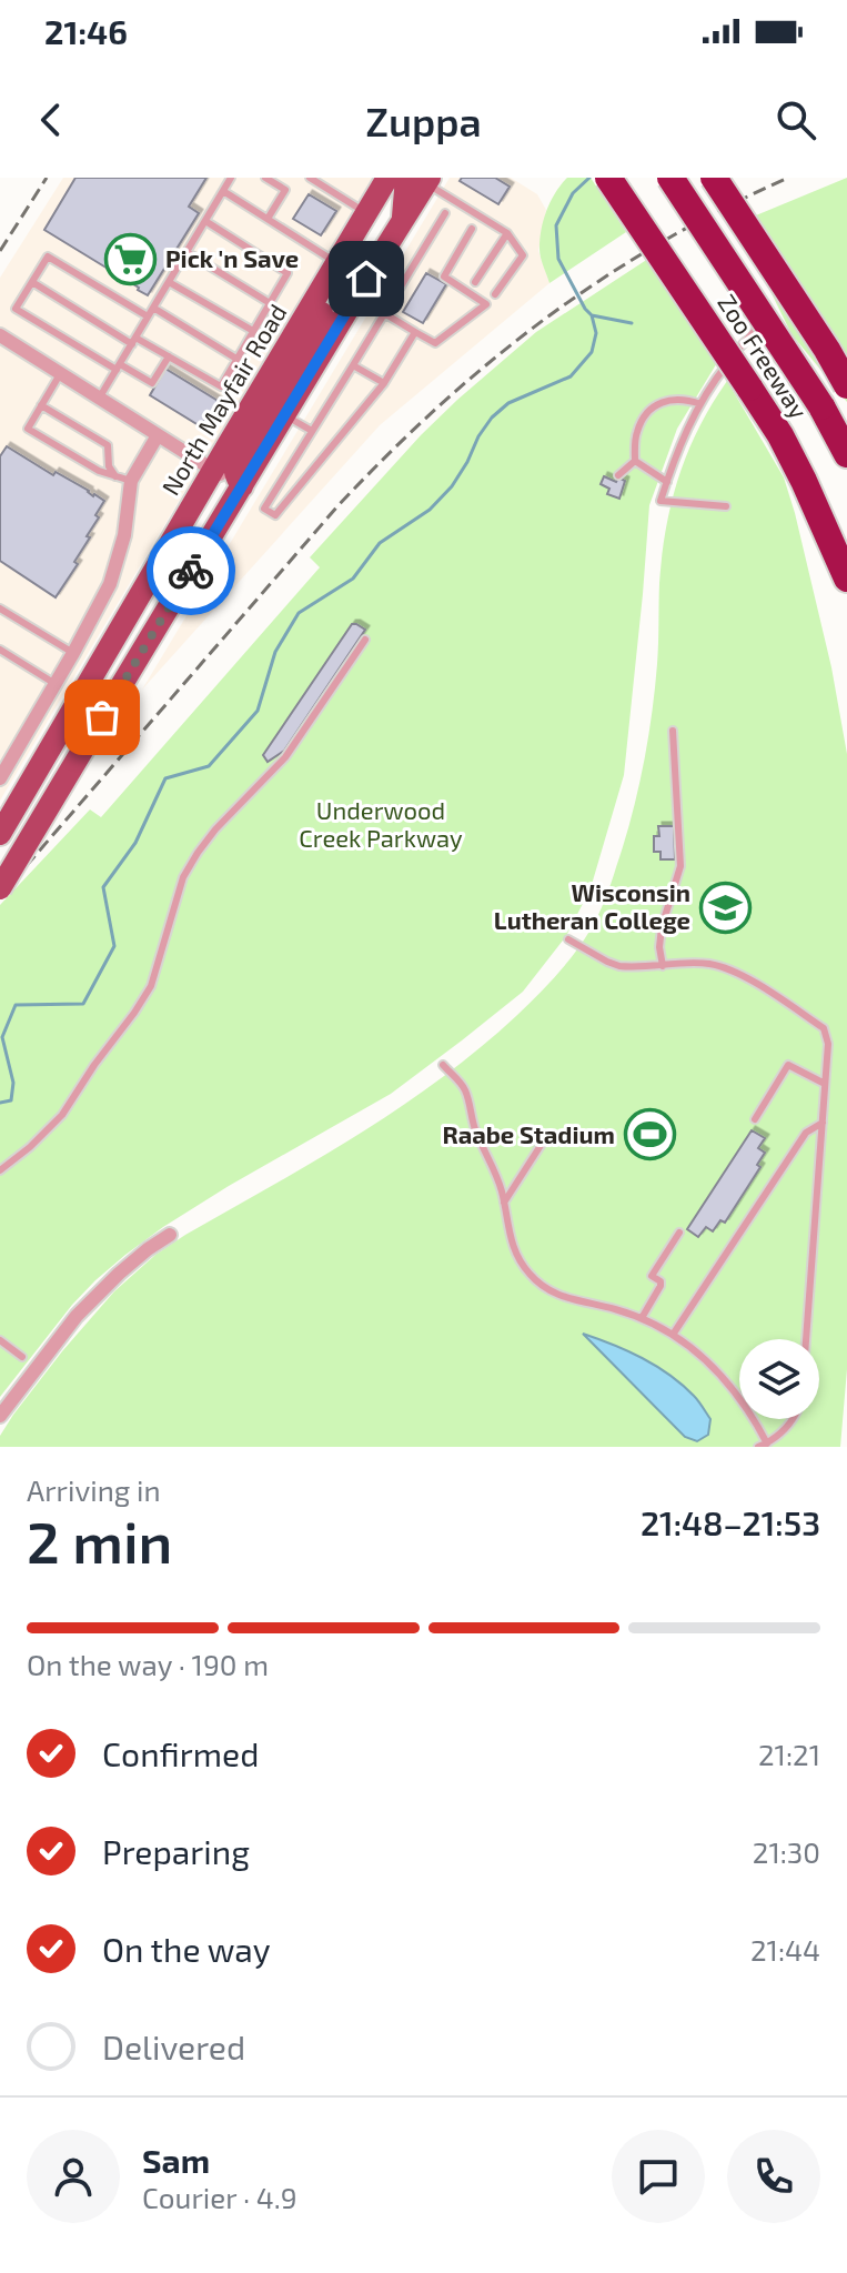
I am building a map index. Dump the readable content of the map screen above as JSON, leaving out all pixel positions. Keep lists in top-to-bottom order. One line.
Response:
{"streets":{"highway":["Zoo Freeway"],"main road":["North Mayfair Road"]},"parks":["Underwood Creek Parkway"],"places":{"supermarket":["Pick 'n Save"],"school or university":["Wisconsin Lutheran College"],"sports":["Raabe Stadium"]},"page":{"status":"21:46","header":"Zuppa","heading":["2 min","Arriving in","21:48–21:53"],"panel":["Sam","Courier · 4.9"],"bar":"On the way · 190 m","list":[["Confirmed","21:21"],["Preparing","21:30"],["On the way","21:44"],"Delivered"]}}
